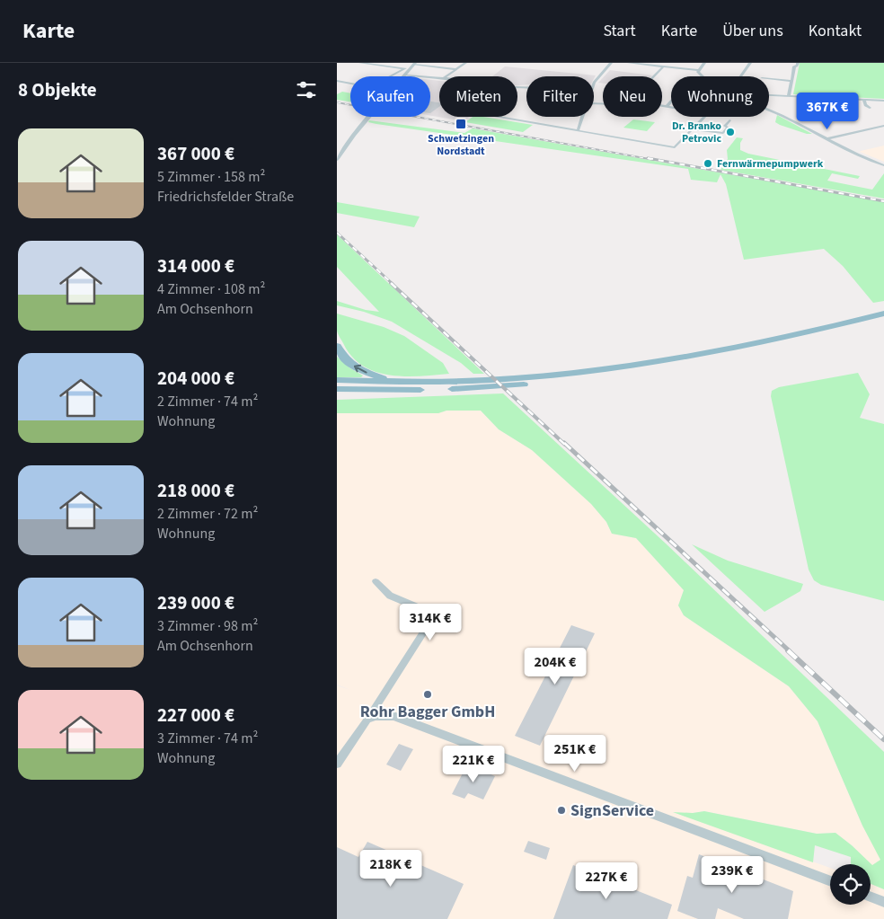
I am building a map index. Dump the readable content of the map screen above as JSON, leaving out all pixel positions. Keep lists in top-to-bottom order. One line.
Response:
{"places":{"transit":["Schwetzingen Nordstadt"],"other":["Dr. Branko Petrovic","Fernwärmepumpwerk","Rohr Bagger GmbH","SignService"]},"page":{"header":"Karte","nav":["Start","Karte","Über uns","Kontakt"],"heading":"8 Objekte","chip":["Kaufen","Mieten","Filter","Neu","Wohnung"],"price":["367K €","314K €","204K €","251K €","221K €","218K €","239K €","227K €"],"list":[{"name":"367 000 €","note":"5 Zimmer · 158 m² · Friedrichsfelder Straße"},{"name":"314 000 €","note":"4 Zimmer · 108 m² · Am Ochsenhorn"},{"name":"204 000 €","note":"2 Zimmer · 74 m² · Wohnung"},{"name":"218 000 €","note":"2 Zimmer · 72 m² · Wohnung"},{"name":"239 000 €","note":"3 Zimmer · 98 m² · Am Ochsenhorn"},{"name":"227 000 €","note":"3 Zimmer · 74 m² · Wohnung"}]}}
